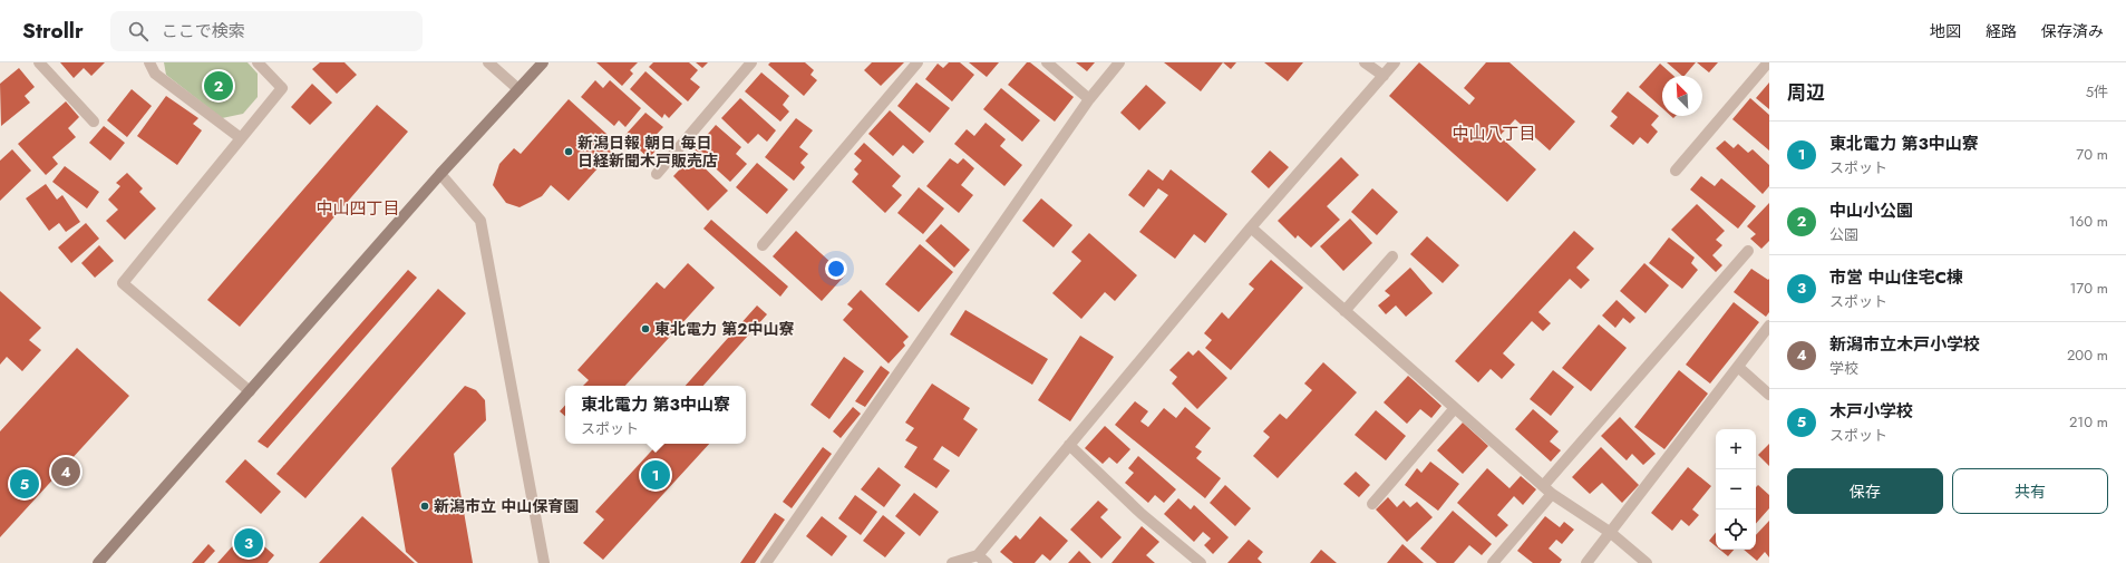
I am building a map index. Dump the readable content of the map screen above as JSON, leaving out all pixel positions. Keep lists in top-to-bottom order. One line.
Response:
{"districts":["中山八丁目","中山四丁目"],"places":["新潟日報 朝日 毎日 日経新聞木戸販売店","東北電力 第2中山寮","新潟市立 中山保育園"],"north":"top left","page":{"header":"Strollr","search":"ここで検索","nav":["地図","経路","保存済み"],"heading":["周辺","5件"],"pins":["2","4","1","5","3"],"list":[{"mark":"1","name":"東北電力 第3中山寮","note":"スポット","value":"70 m"},{"mark":"2","name":"中山小公園","note":"公園","value":"160 m"},{"mark":"3","name":"市営 中山住宅C棟","note":"スポット","value":"170 m"},{"mark":"4","name":"新潟市立木戸小学校","note":"学校","value":"200 m"},{"mark":"5","name":"木戸小学校","note":"スポット","value":"210 m"}],"popup":["東北電力 第3中山寮","スポット"],"map_buttons":["+","−"],"buttons":["保存","共有"]}}
